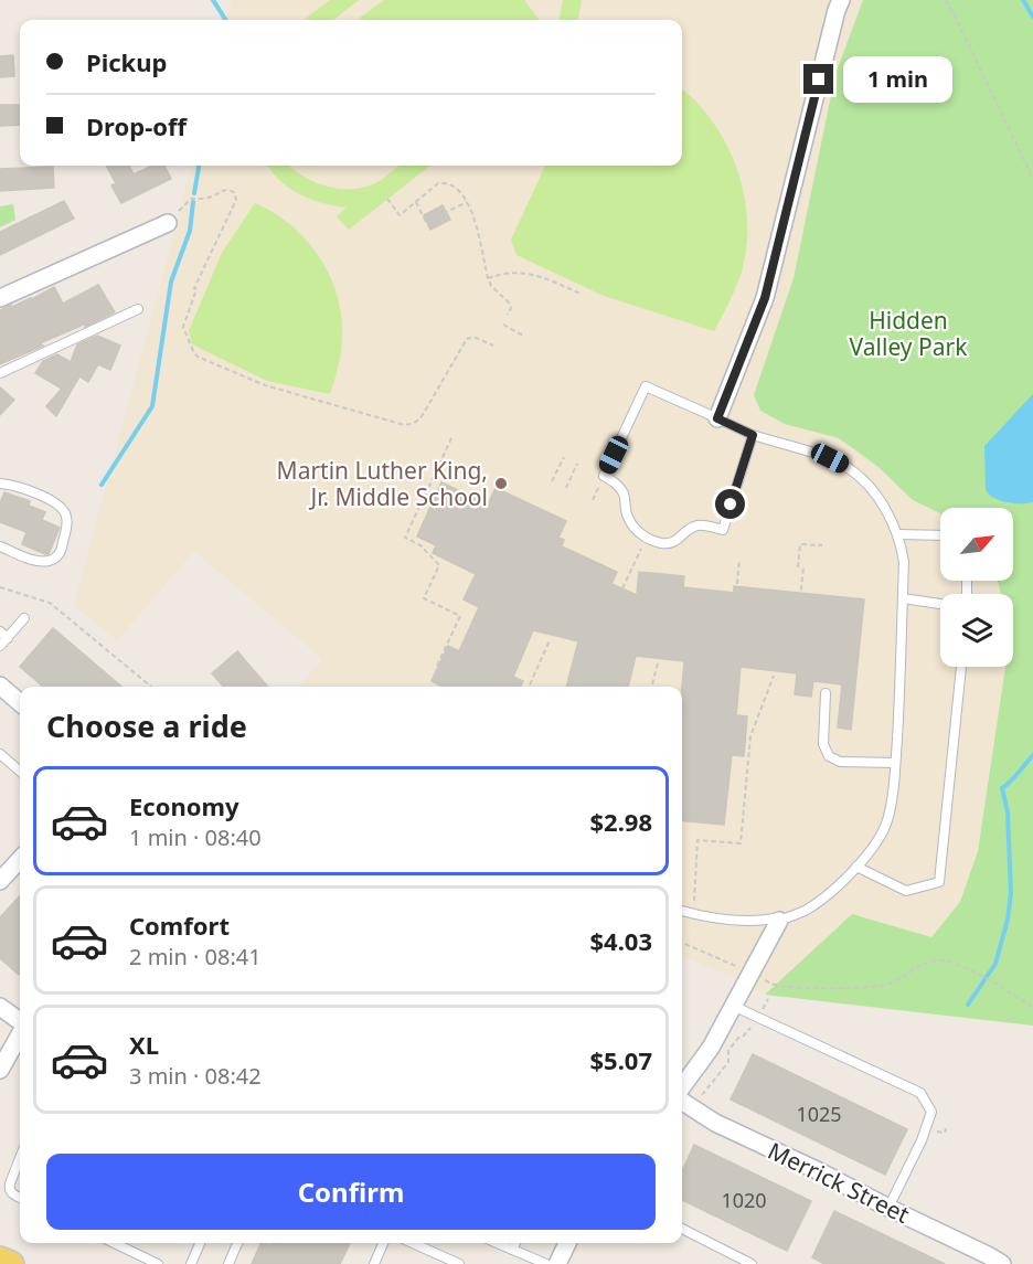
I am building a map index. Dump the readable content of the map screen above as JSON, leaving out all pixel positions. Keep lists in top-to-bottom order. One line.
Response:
{"streets":{"street":["Merrick Street"]},"parks":["Hidden Valley Park"],"places":["Martin Luther King, Jr. Middle School"],"house_numbers":["1025","1020"],"north":"top right","page":{"banner":["Pickup","Drop-off"],"bubble":"1 min","heading":"Choose a ride","list":[{"name":"Economy","note":"1 min · 08:40","value":"$2.98"},{"name":"Comfort","note":"2 min · 08:41","value":"$4.03"},{"name":"XL","note":"3 min · 08:42","value":"$5.07"}],"buttons":"Confirm"}}
